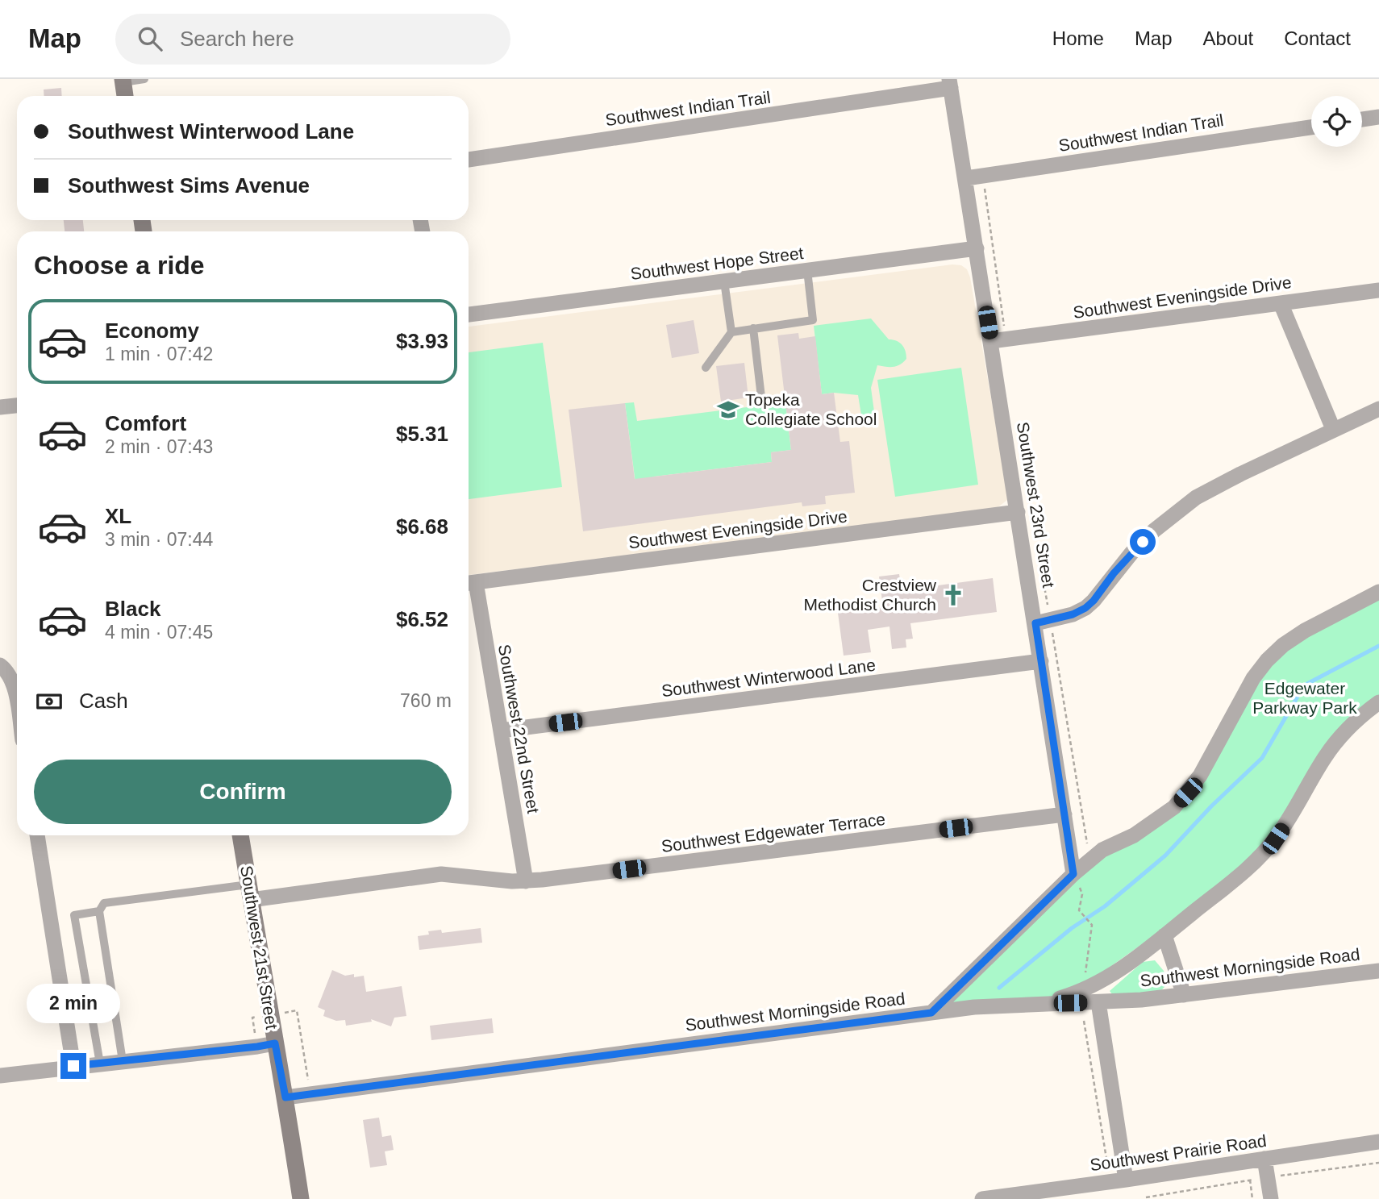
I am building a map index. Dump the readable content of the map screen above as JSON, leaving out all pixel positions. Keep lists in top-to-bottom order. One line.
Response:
{"streets":{"main road":["Southwest 21st Street"],"street":["Southwest Indian Trail","Southwest Hope Street","Southwest Eveningside Drive","Southwest 23rd Street","Southwest Winterwood Lane","Southwest 22nd Street","Southwest Edgewater Terrace","Southwest Morningside Road","Southwest Prairie Road"]},"crossings":[["Southwest Indian Trail","Southwest 23rd Street"],["Southwest Hope Street","Southwest 23rd Street"],["Southwest Eveningside Drive","Southwest 23rd Street"],["Southwest Eveningside Drive","Southwest 22nd Street"],["Southwest 23rd Street","Southwest Winterwood Lane"],["Southwest 23rd Street","Southwest Edgewater Terrace"],["Southwest Winterwood Lane","Southwest 22nd Street"],["Southwest 22nd Street","Southwest Edgewater Terrace"],["Southwest Edgewater Terrace","Southwest 21st Street"],["Southwest 21st Street","Southwest Morningside Road"]],"parks":["Edgewater Parkway Park"],"places":{"school or university":["Topeka Collegiate School"],"church":["Crestview Methodist Church"]},"page":{"header":"Map","search":"Search here","nav":["Home","Map","About","Contact"],"banner":["Southwest Winterwood Lane","Southwest Sims Avenue"],"heading":"Choose a ride","list":[{"name":"Economy","note":"1 min · 07:42","value":"$3.93"},{"name":"Comfort","note":"2 min · 07:43","value":"$5.31"},{"name":"XL","note":"3 min · 07:44","value":"$6.68"},{"name":"Black","note":"4 min · 07:45","value":"$6.52"}],"pay":["Cash","760 m"],"buttons":"Confirm","bubble":"2 min"}}
